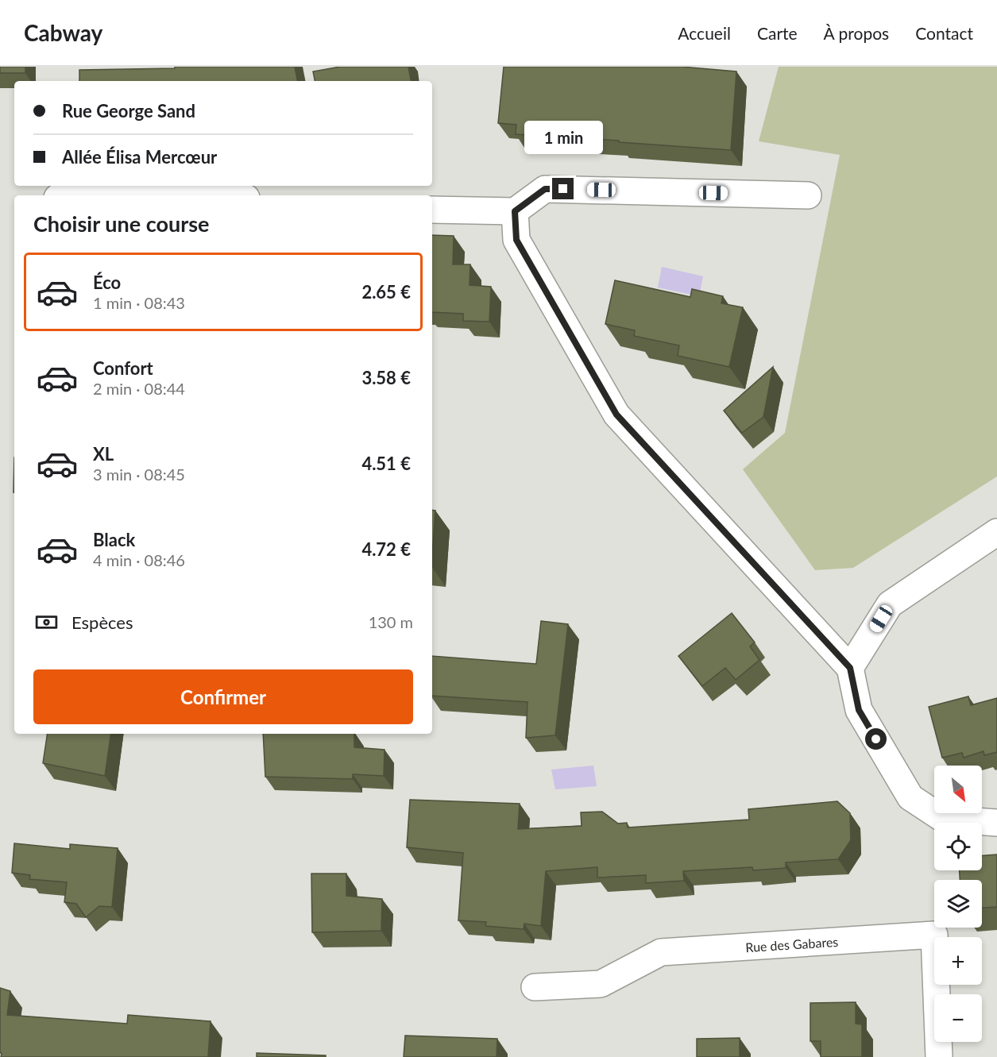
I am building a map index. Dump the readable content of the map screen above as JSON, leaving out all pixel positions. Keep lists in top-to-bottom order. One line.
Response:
{"streets":{"street":["Rue des Gabares"]},"north":"bottom right","page":{"header":"Cabway","nav":["Accueil","Carte","À propos","Contact"],"banner":["Rue George Sand","Allée Élisa Mercœur"],"bubble":"1 min","heading":"Choisir une course","list":[{"name":"Éco","note":"1 min · 08:43","value":"2.65 €"},{"name":"Confort","note":"2 min · 08:44","value":"3.58 €"},{"name":"XL","note":"3 min · 08:45","value":"4.51 €"},{"name":"Black","note":"4 min · 08:46","value":"4.72 €"}],"pay":["Espèces","130 m"],"buttons":"Confirmer","map_buttons":["+","−"]}}
